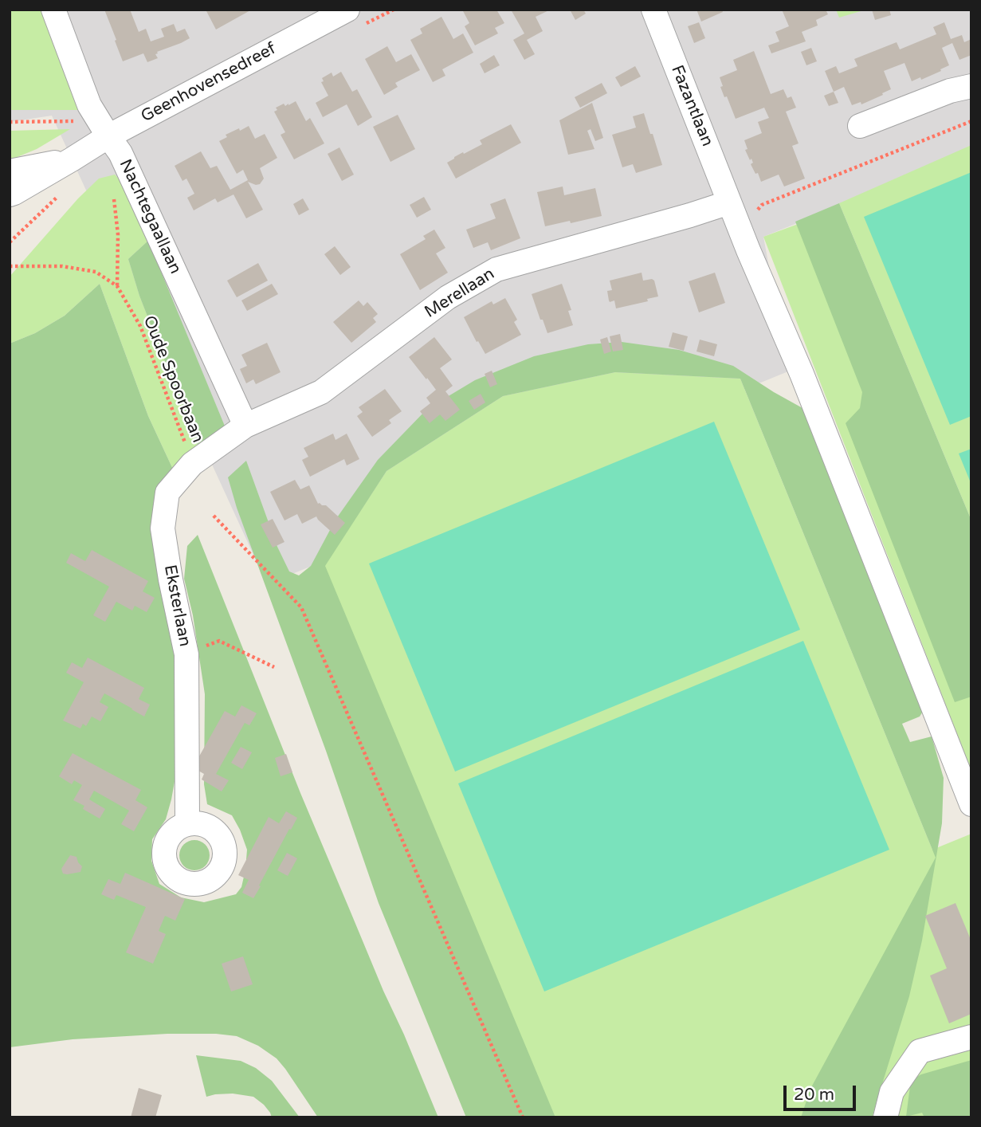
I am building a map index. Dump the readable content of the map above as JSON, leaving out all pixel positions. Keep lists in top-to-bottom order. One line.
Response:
{"streets":{"street":["Geenhovensedreef","Fazantlaan","Nachtegaallaan","Merellaan","Eksterlaan"],"path":["Oude Spoorbaan"]},"crossings":[["Geenhovensedreef","Nachtegaallaan"],["Fazantlaan","Merellaan"],["Nachtegaallaan","Merellaan"],["Nachtegaallaan","Eksterlaan"],["Merellaan","Eksterlaan"],["Oude Spoorbaan","Eksterlaan"]],"scale_bar":"20 m"}
